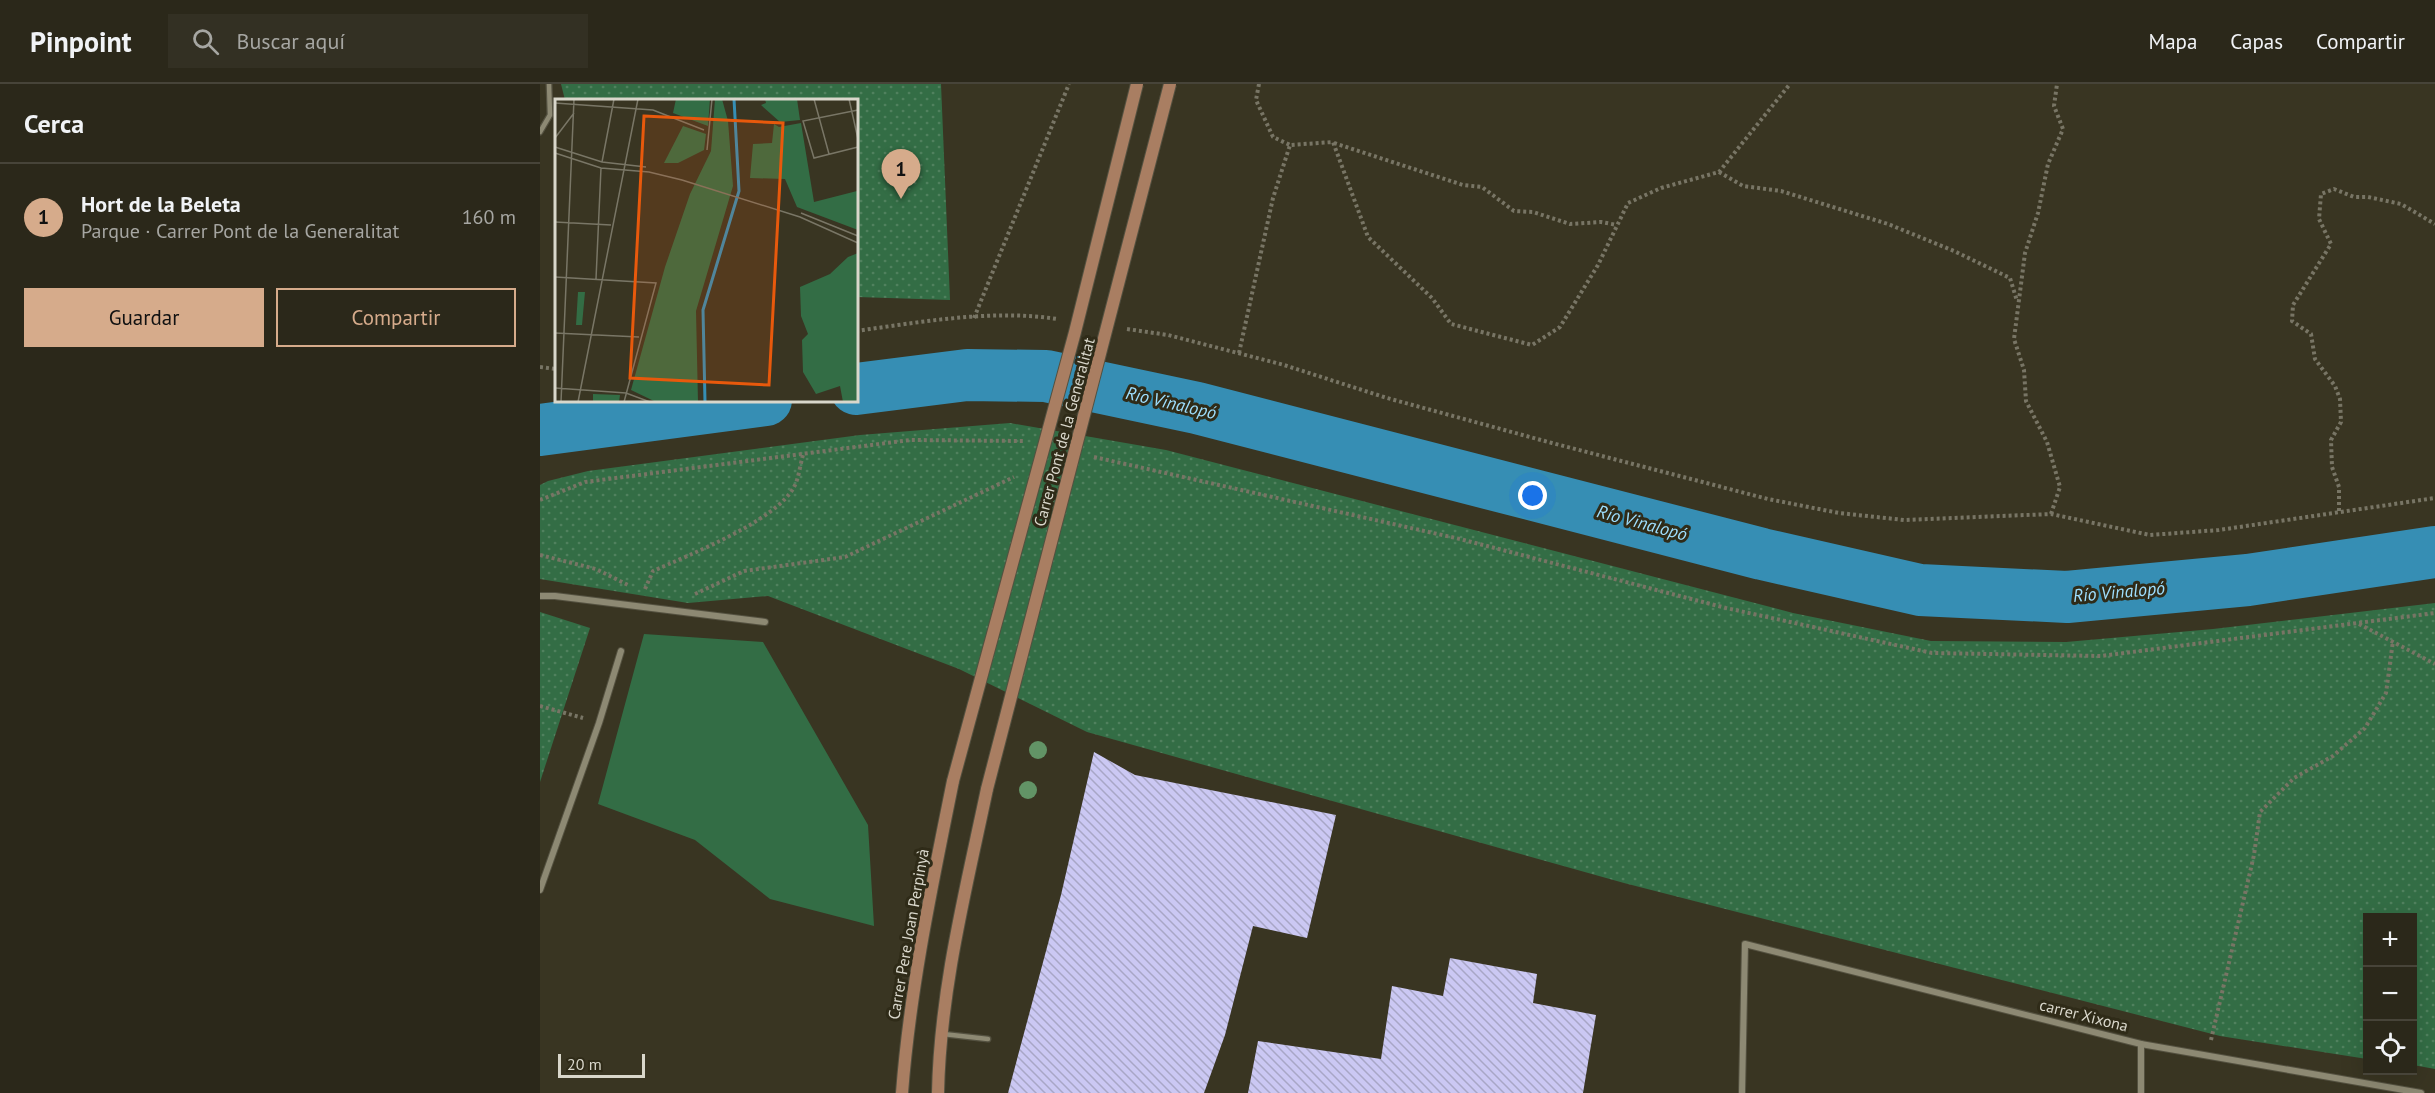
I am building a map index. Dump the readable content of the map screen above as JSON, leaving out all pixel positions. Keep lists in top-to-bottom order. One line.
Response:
{"streets":{"main road":["Carrer Pont de la Generalitat","Carrer Pere Joan Perpinyà"],"street":["carrer Xixona"]},"crossings":[["Carrer Pont de la Generalitat","Carrer Pere Joan Perpinyà"]],"water":["Río Vinalopó"],"scale_bar":"20 m","page":{"header":"Pinpoint","search":"Buscar aquí","nav":["Mapa","Capas","Compartir"],"heading":"Cerca","pins":"1","list":[{"mark":"1","name":"Hort de la Beleta","note":"Parque · Carrer Pont de la Generalitat","value":"160 m"}],"buttons":["Guardar","Compartir"],"map_buttons":["+","−"],"scale":"20 m"}}
